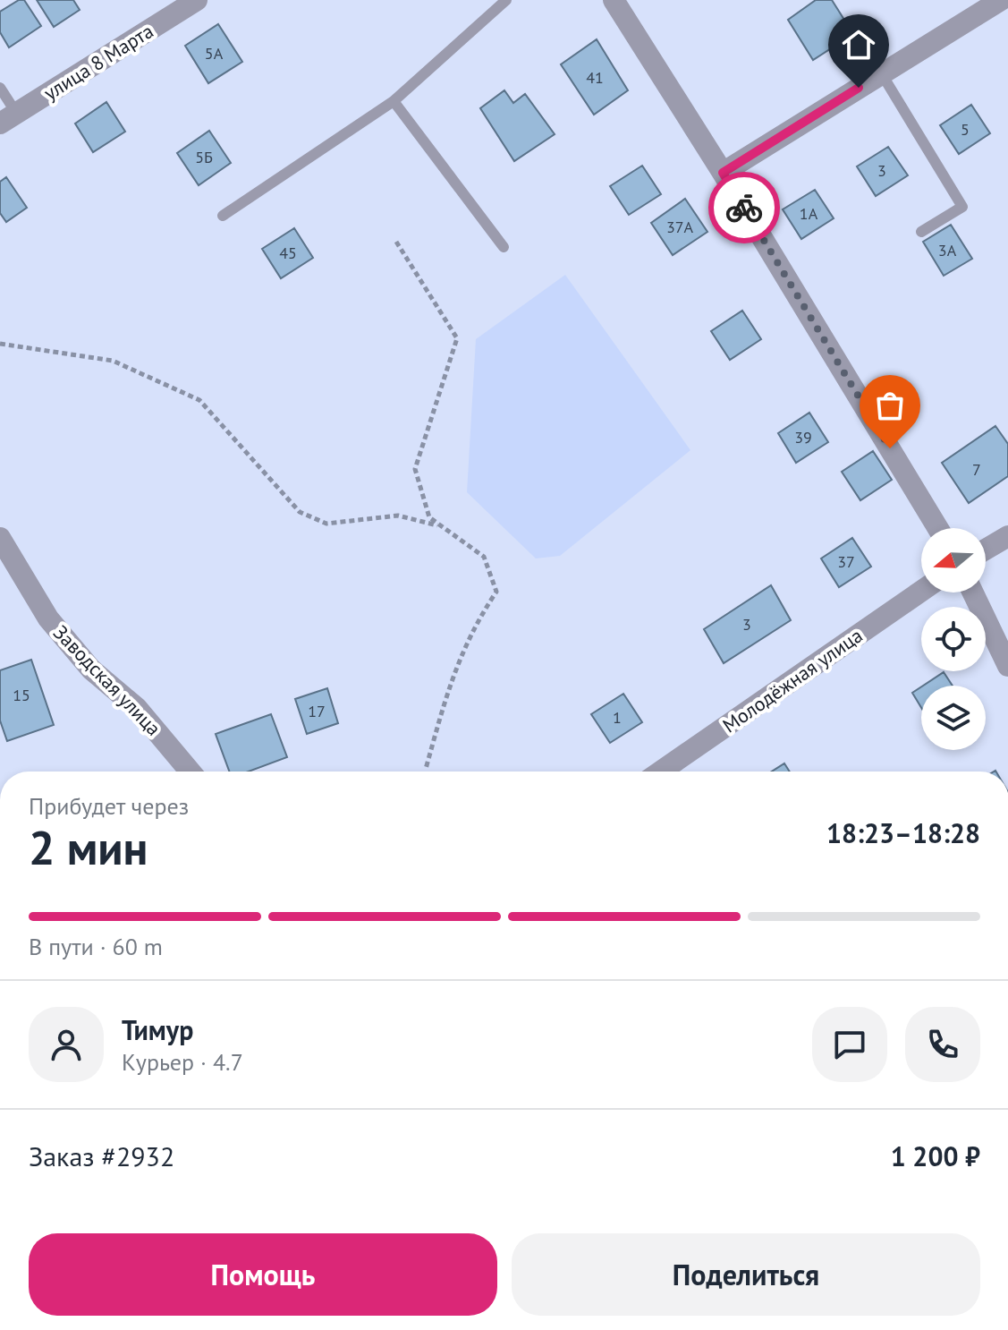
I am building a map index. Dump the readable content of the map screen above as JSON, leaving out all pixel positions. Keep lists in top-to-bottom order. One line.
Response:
{"streets":{"street":["улица 8 Марта","Заводская улица","Молодёжная улица"]},"house_numbers":["5А","41","5","5Б","3","1А","37А","3А","45","39","7","37","3","15","17","1"],"north":"left","page":{"heading":["2 мин","Прибудет через","18:23–18:28"],"panel":["Тимур","Курьер · 4.7","Заказ #2932","1 200 ₽"],"bar":"В пути · 60 m","buttons":["Помощь","Поделиться"]}}
